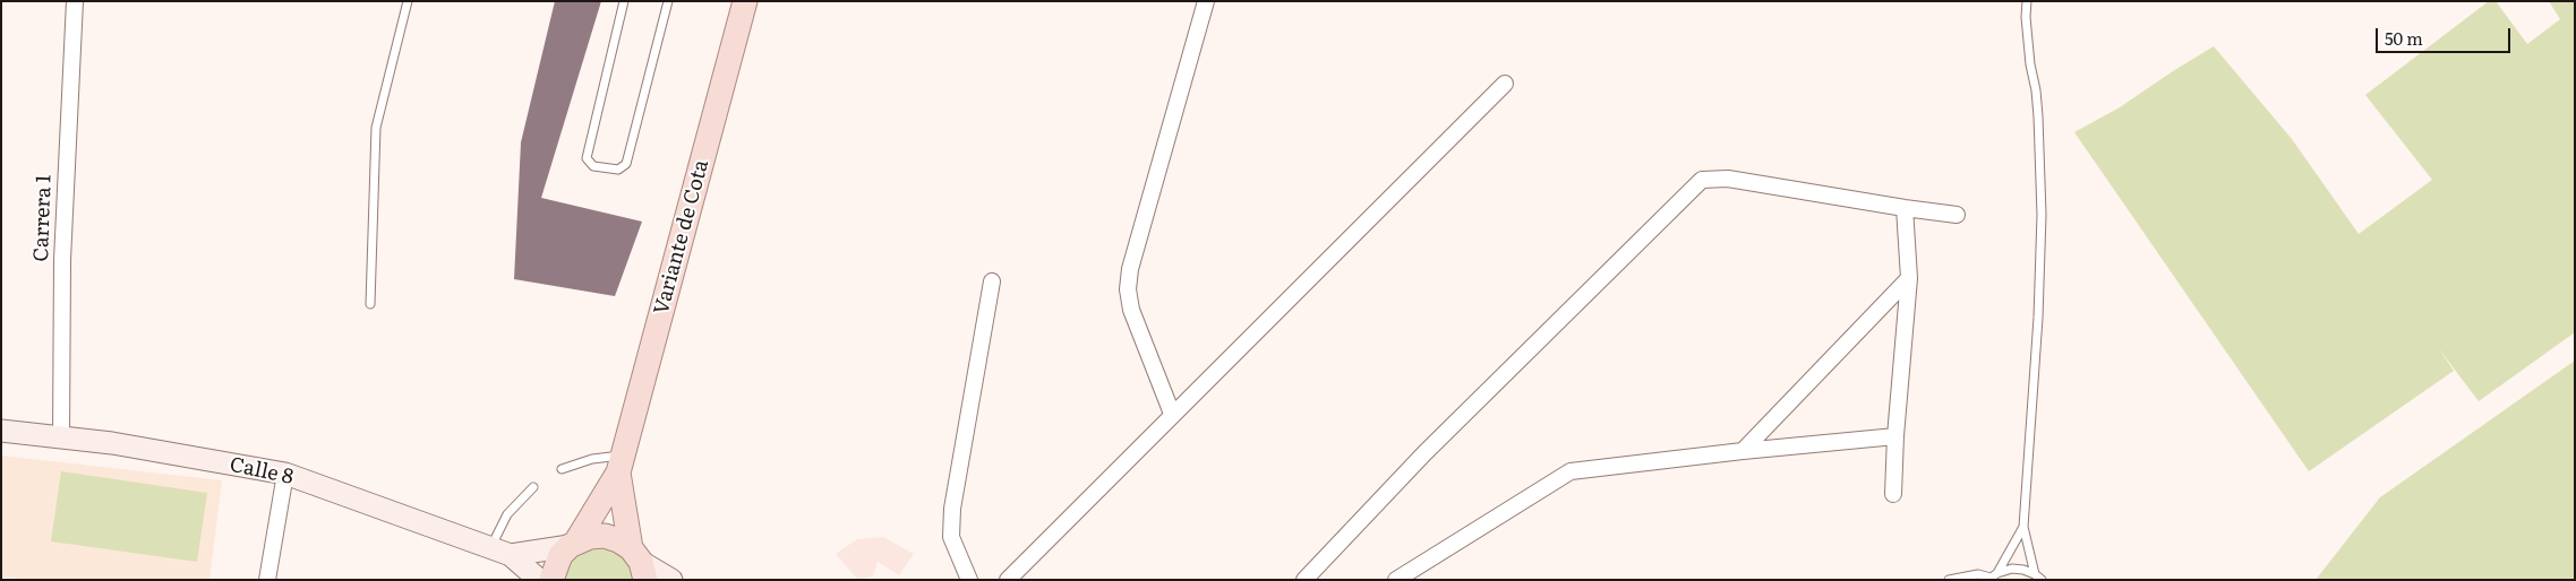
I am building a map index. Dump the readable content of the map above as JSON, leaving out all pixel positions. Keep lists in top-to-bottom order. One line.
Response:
{"streets":{"main road":["Variante de Cota","Calle 8"],"street":["Carrera 1"]},"crossings":[["Carrera 1","Calle 8"]],"scale_bar":"50 m"}
